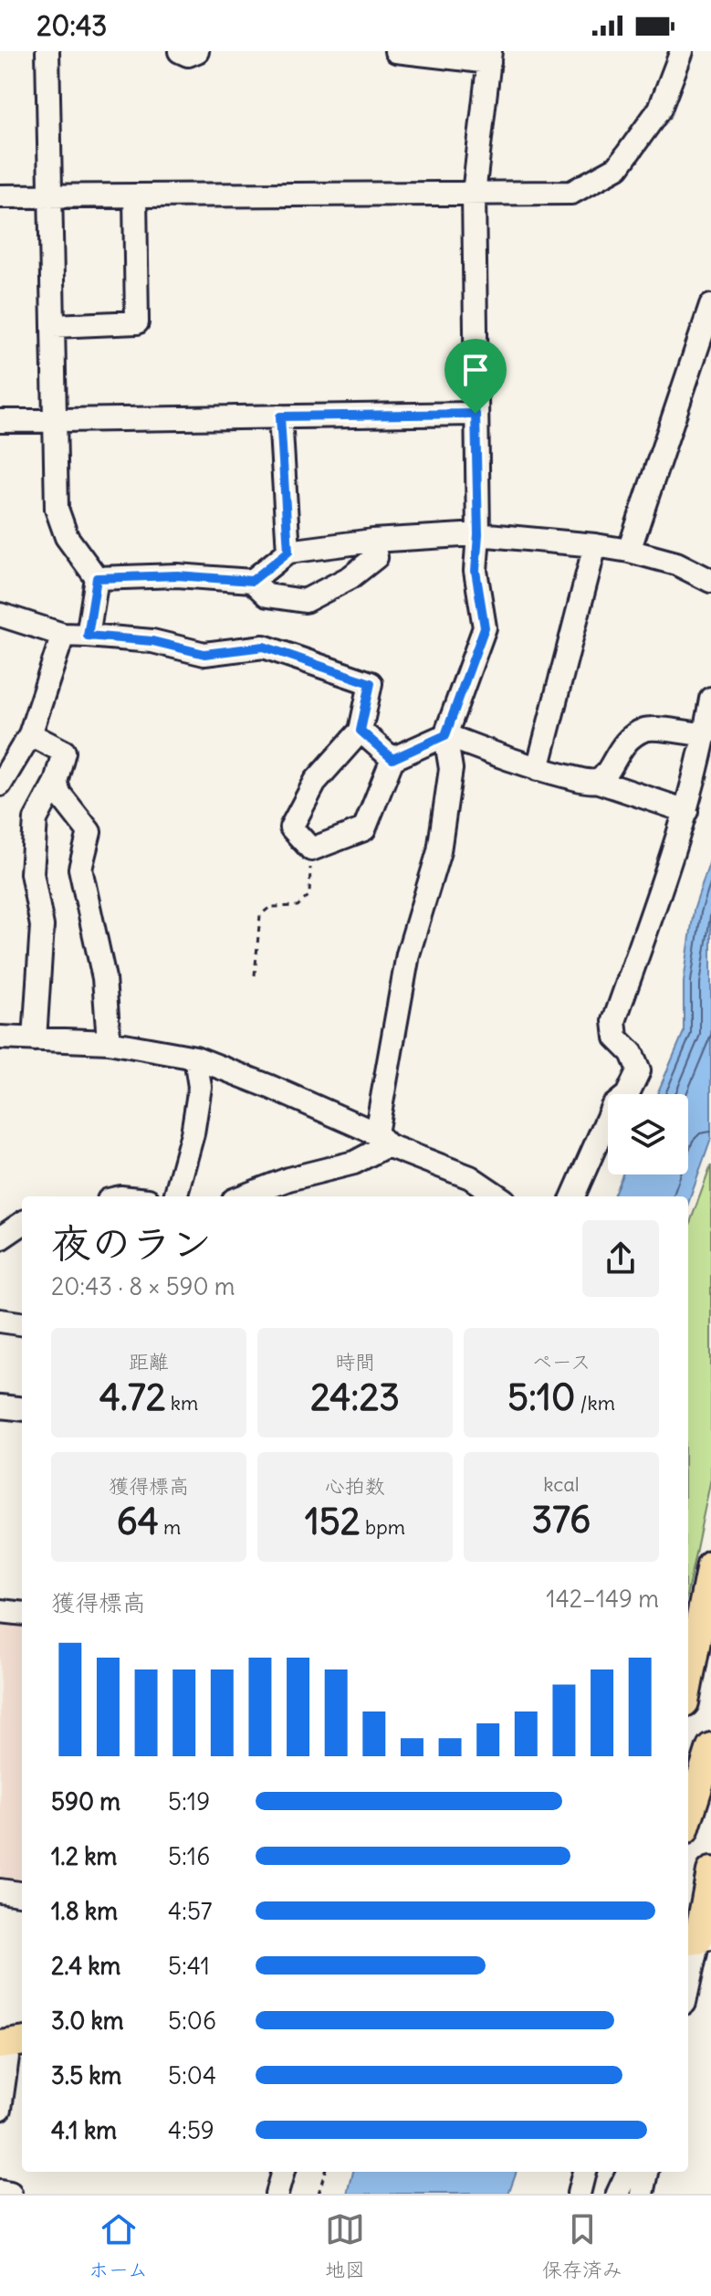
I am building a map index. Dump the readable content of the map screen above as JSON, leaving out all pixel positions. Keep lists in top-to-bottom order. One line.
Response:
{"page":{"status":"20:43","heading":["夜のラン","20:43 · 8 × 590 m"],"stats":[["距離","4.72 km"],["時間","24:23"],["ペース","5:10 /km"],["獲得標高","64 m"],["心拍数","152 bpm"],["kcal","376"]],"chart":["獲得標高","142–149 m"],"list":[{"name":"590 m","note":"5:19"},{"name":"1.2 km","note":"5:16"},{"name":"1.8 km","note":"4:57"},{"name":"2.4 km","note":"5:41"},{"name":"3.0 km","note":"5:06"},{"name":"3.5 km","note":"5:04"},{"name":"4.1 km","note":"4:59"}],"tabs":["ホーム","地図","保存済み"]}}
